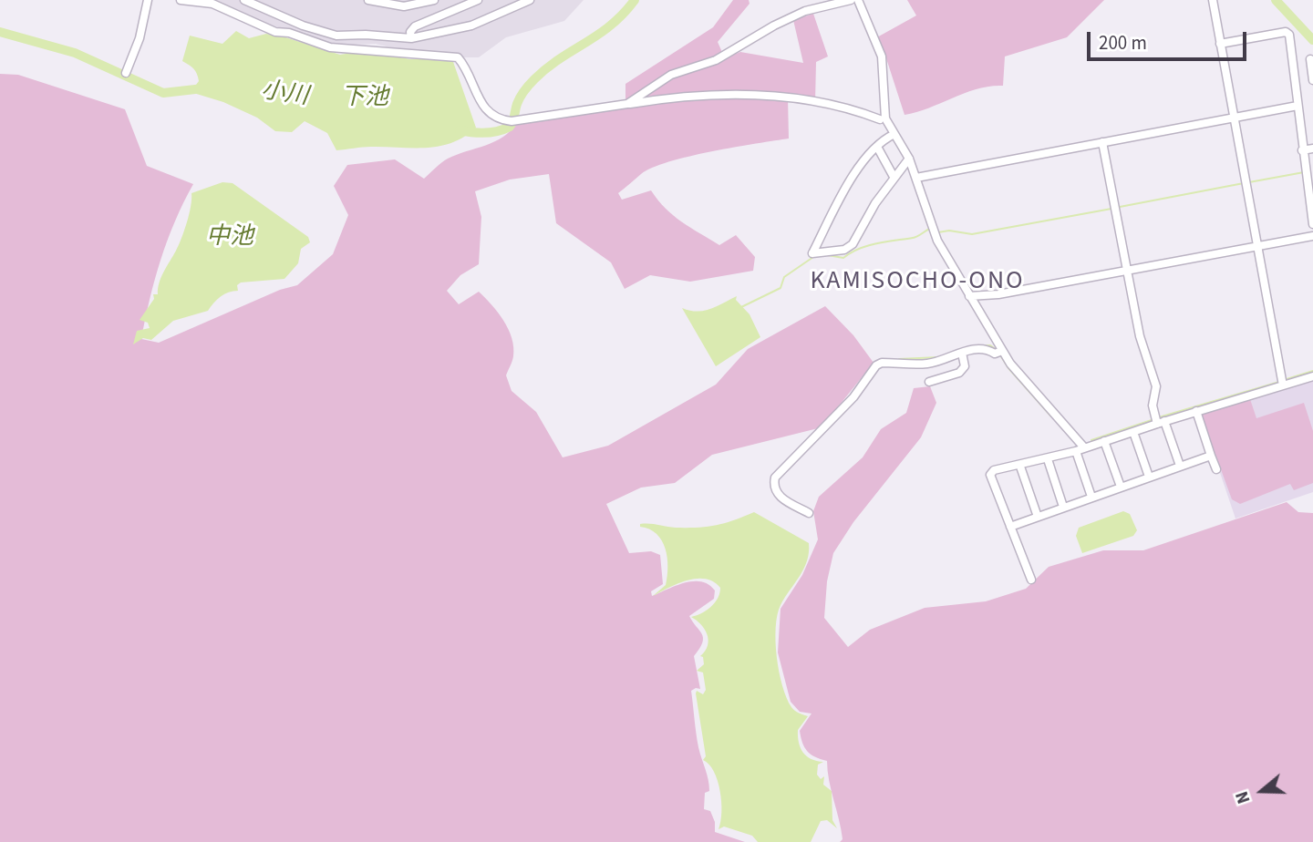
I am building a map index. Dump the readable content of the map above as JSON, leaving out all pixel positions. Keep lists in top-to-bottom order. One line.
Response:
{"districts":["KAMISOCHO-ONO"],"water":["小川","下池","中池"],"scale_bar":"200 m","north":"left"}
